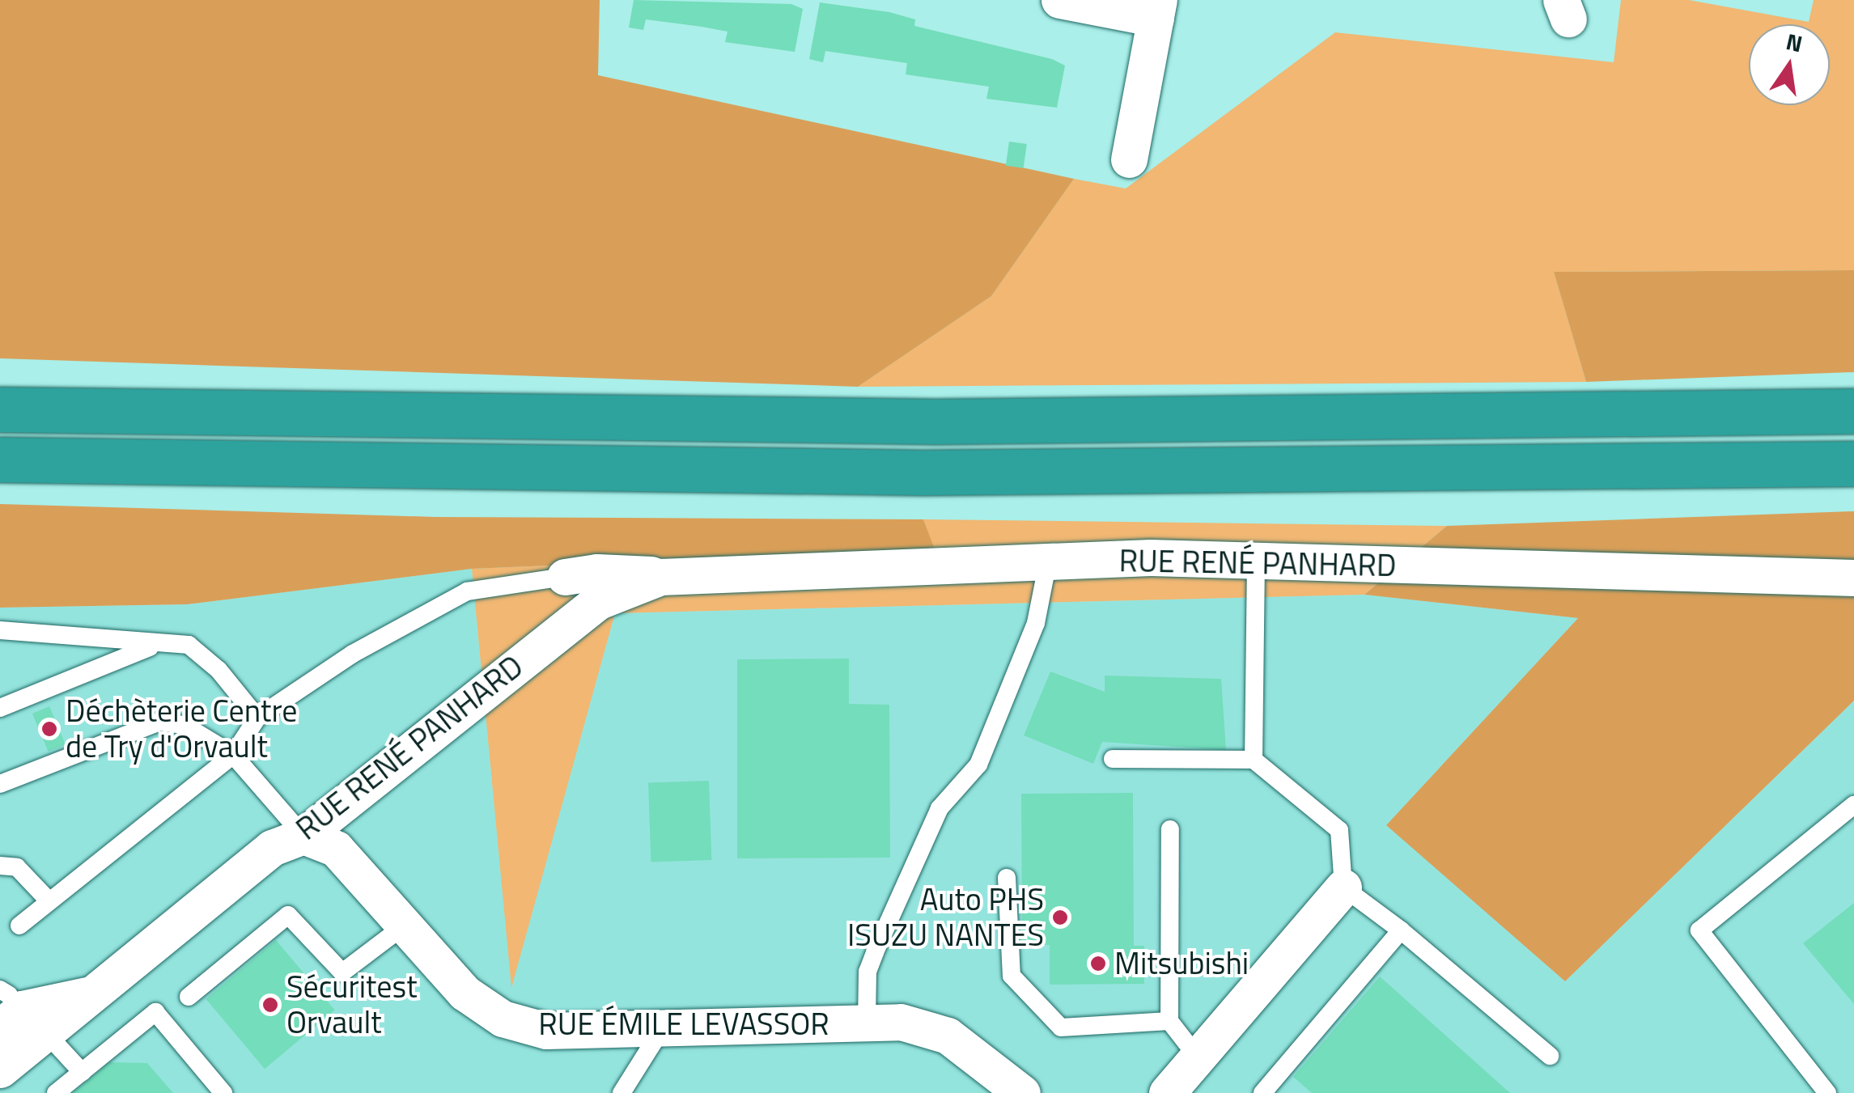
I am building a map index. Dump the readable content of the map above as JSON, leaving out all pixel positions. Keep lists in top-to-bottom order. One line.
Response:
{"streets":{"street":["RUE RENÉ PANHARD","RUE ÉMILE LEVASSOR"]},"crossings":[["RUE RENÉ PANHARD","RUE ÉMILE LEVASSOR"]],"places":["Déchèterie Centre de Try d'Orvault","Auto PHS ISUZU NANTES","Mitsubishi","Sécuritest Orvault"],"north":"top"}
